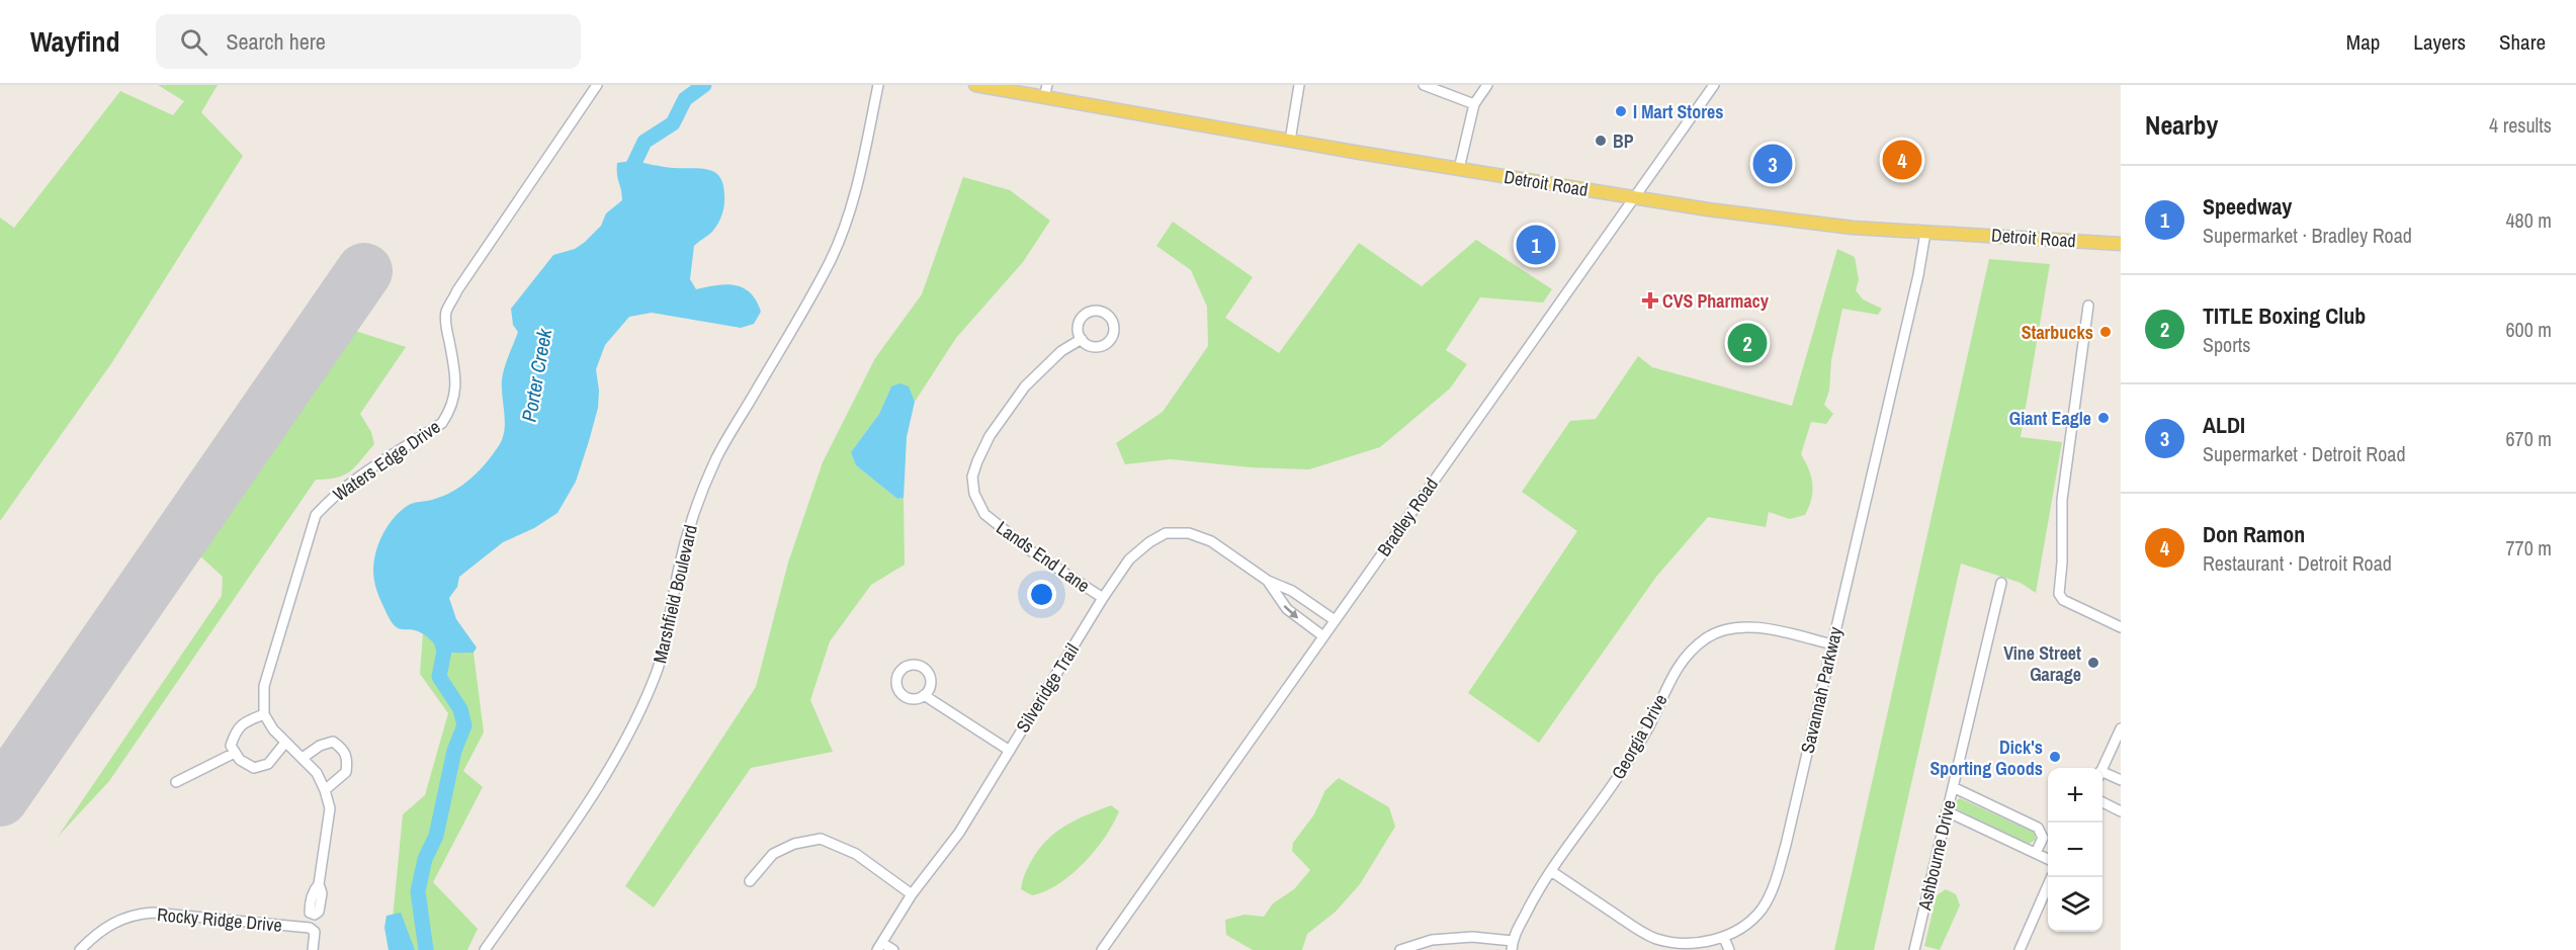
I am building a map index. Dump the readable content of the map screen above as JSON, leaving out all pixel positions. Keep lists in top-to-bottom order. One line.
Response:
{"streets":{"main road":["Detroit Road"],"street":["Waters Edge Drive","Bradley Road","Lands End Lane","Marshfield Boulevard","Silveridge Trail","Savannah Parkway","Georgia Drive","Ashbourne Drive","Rocky Ridge Drive"]},"crossings":[["Detroit Road","Bradley Road"],["Detroit Road","Savannah Parkway"],["Bradley Road","Silveridge Trail"],["Lands End Lane","Silveridge Trail"],["Savannah Parkway","Georgia Drive"]],"water":["Porter Creek"],"places":{"other":["I Mart Stores","BP","Starbucks","Giant Eagle","Vine Street Garage","Dick's Sporting Goods"],"health":["CVS Pharmacy"]},"page":{"header":"Wayfind","search":"Search here","nav":["Map","Layers","Share"],"heading":["Nearby","4 results"],"pins":["4","3","1","2"],"list":[{"mark":"1","name":"Speedway","note":"Supermarket · Bradley Road","value":"480 m"},{"mark":"2","name":"TITLE Boxing Club","note":"Sports","value":"600 m"},{"mark":"3","name":"ALDI","note":"Supermarket · Detroit Road","value":"670 m"},{"mark":"4","name":"Don Ramon","note":"Restaurant · Detroit Road","value":"770 m"}],"map_buttons":["+","−"]}}
